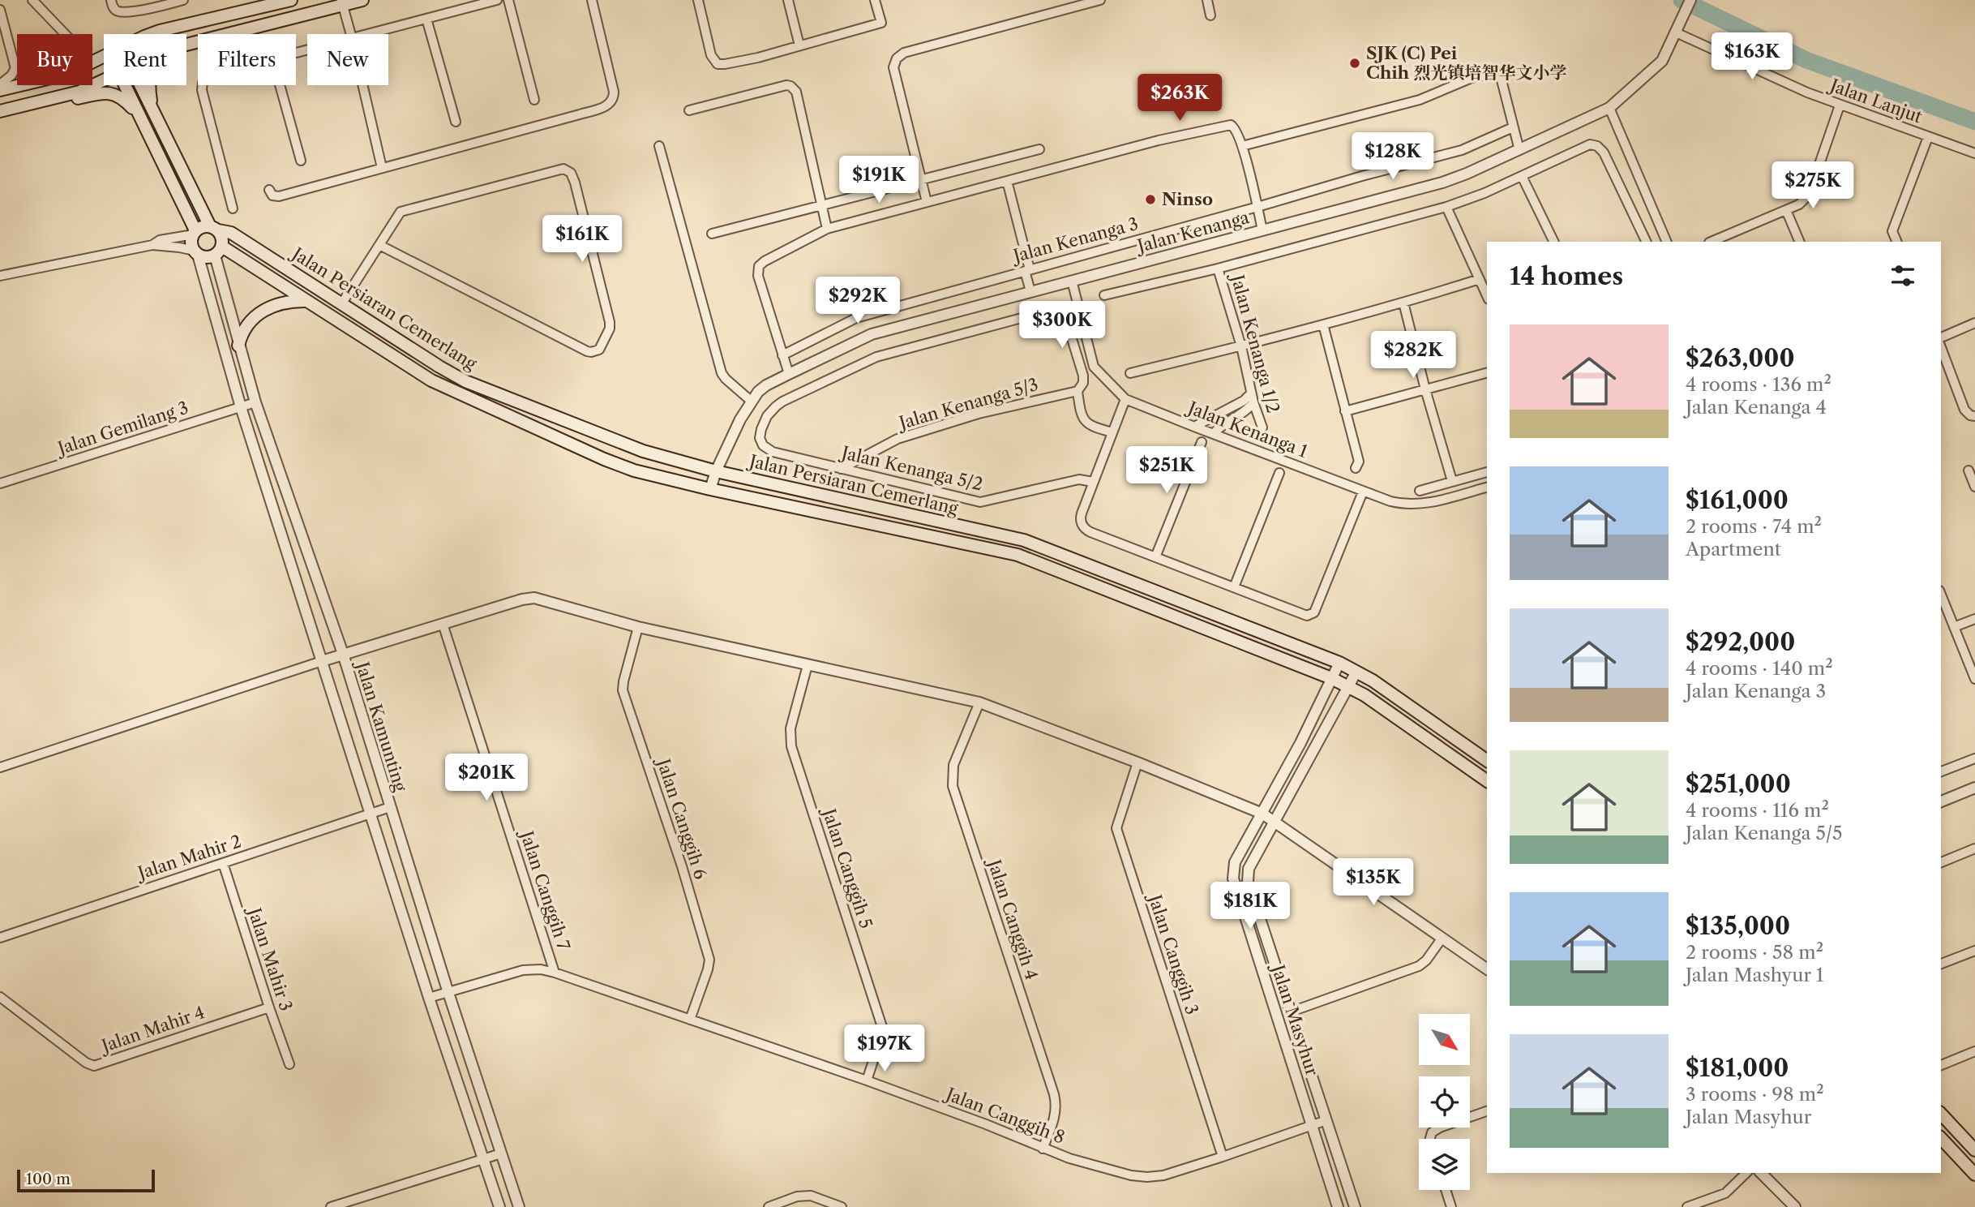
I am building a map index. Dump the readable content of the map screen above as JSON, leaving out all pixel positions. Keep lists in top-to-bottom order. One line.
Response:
{"streets":{"main road":["Jalan Persiaran Cemerlang"],"street":["Jalan Lanjut","Jalan Kenanga","Jalan Kenanga 3","Jalan Kenanga 1/2","Jalan Kenanga 5/3","Jalan Gemilang 3","Jalan Kenanga 1","Jalan Kenanga 5/2","Jalan Kamunting","Jalan Canggih 6","Jalan Mahir 2","Jalan Canggih 5","Jalan Canggih 7","Jalan Canggih 4","Jalan Canggih 3","Jalan Mahir 3","Jalan Masyhur","Jalan Mahir 4","Jalan Canggih 8"]},"crossings":[["Jalan Lanjut","Jalan Kenanga"],["Jalan Kenanga","Jalan Persiaran Cemerlang"],["Jalan Kenanga","Jalan Kenanga 1"],["Jalan Persiaran Cemerlang","Jalan Kamunting"],["Jalan Persiaran Cemerlang","Jalan Masyhur"],["Jalan Kenanga 5/3","Jalan Kenanga 5/2"],["Jalan Gemilang 3","Jalan Kamunting"],["Jalan Kamunting","Jalan Mahir 2"],["Jalan Kamunting","Jalan Canggih 8"],["Jalan Canggih 6","Jalan Canggih 8"],["Jalan Mahir 2","Jalan Mahir 3"],["Jalan Canggih 5","Jalan Canggih 8"],["Jalan Canggih 7","Jalan Canggih 8"],["Jalan Canggih 4","Jalan Canggih 8"],["Jalan Canggih 3","Jalan Canggih 8"],["Jalan Mahir 3","Jalan Mahir 4"],["Jalan Masyhur","Jalan Canggih 8"]],"places":["SJK (C) Pei Chih 烈光镇培智华文小学","Ninso"],"scale_bar":"100 m","north":"bottom right","page":{"price":["$163K","$263K","$128K","$191K","$275K","$161K","$292K","$300K","$282K","$251K","$201K","$135K","$181K","$197K"],"chip":["Buy","Rent","Filters","New"],"heading":"14 homes","list":[{"name":"$263,000","note":"4 rooms · 136 m² · Jalan Kenanga 4"},{"name":"$161,000","note":"2 rooms · 74 m² · Apartment"},{"name":"$292,000","note":"4 rooms · 140 m² · Jalan Kenanga 3"},{"name":"$251,000","note":"4 rooms · 116 m² · Jalan Kenanga 5/5"},{"name":"$135,000","note":"2 rooms · 58 m² · Jalan Mashyur 1"},{"name":"$181,000","note":"3 rooms · 98 m² · Jalan Masyhur"}],"scale":"100 m"}}
